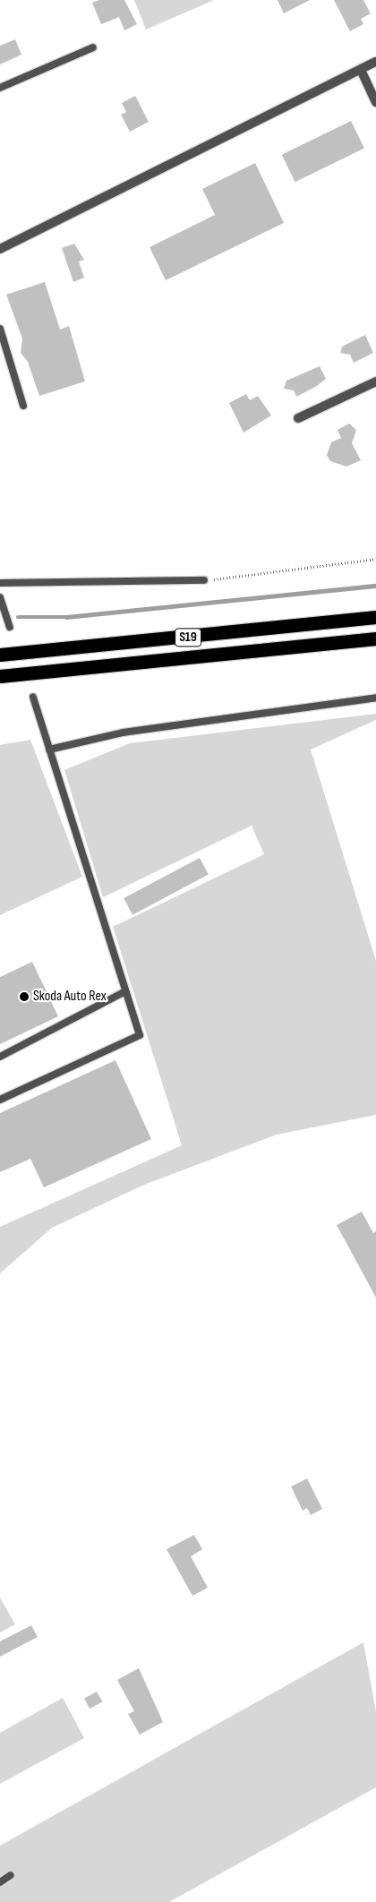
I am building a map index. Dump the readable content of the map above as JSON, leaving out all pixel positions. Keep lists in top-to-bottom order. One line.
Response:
{"streets":{"highway":["S19"]},"places":["Skoda Auto Rex"]}
